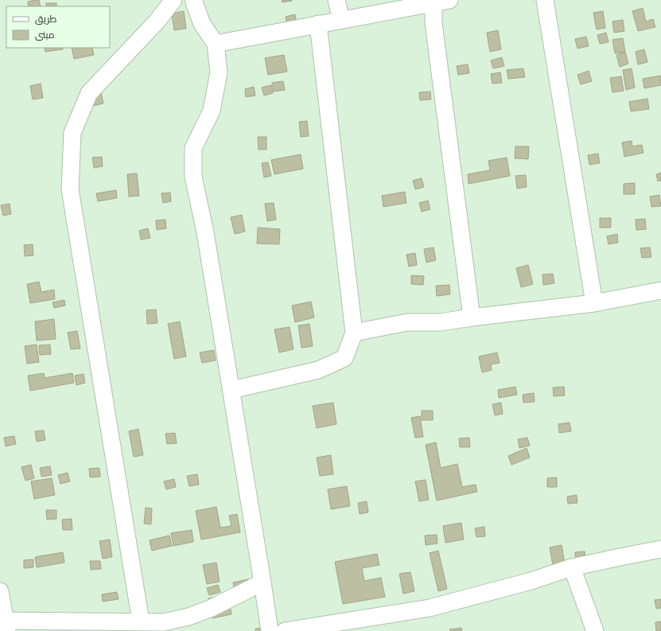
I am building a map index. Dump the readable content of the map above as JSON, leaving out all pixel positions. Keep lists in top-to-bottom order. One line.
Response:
{"legend":["طريق","مبنى"]}
